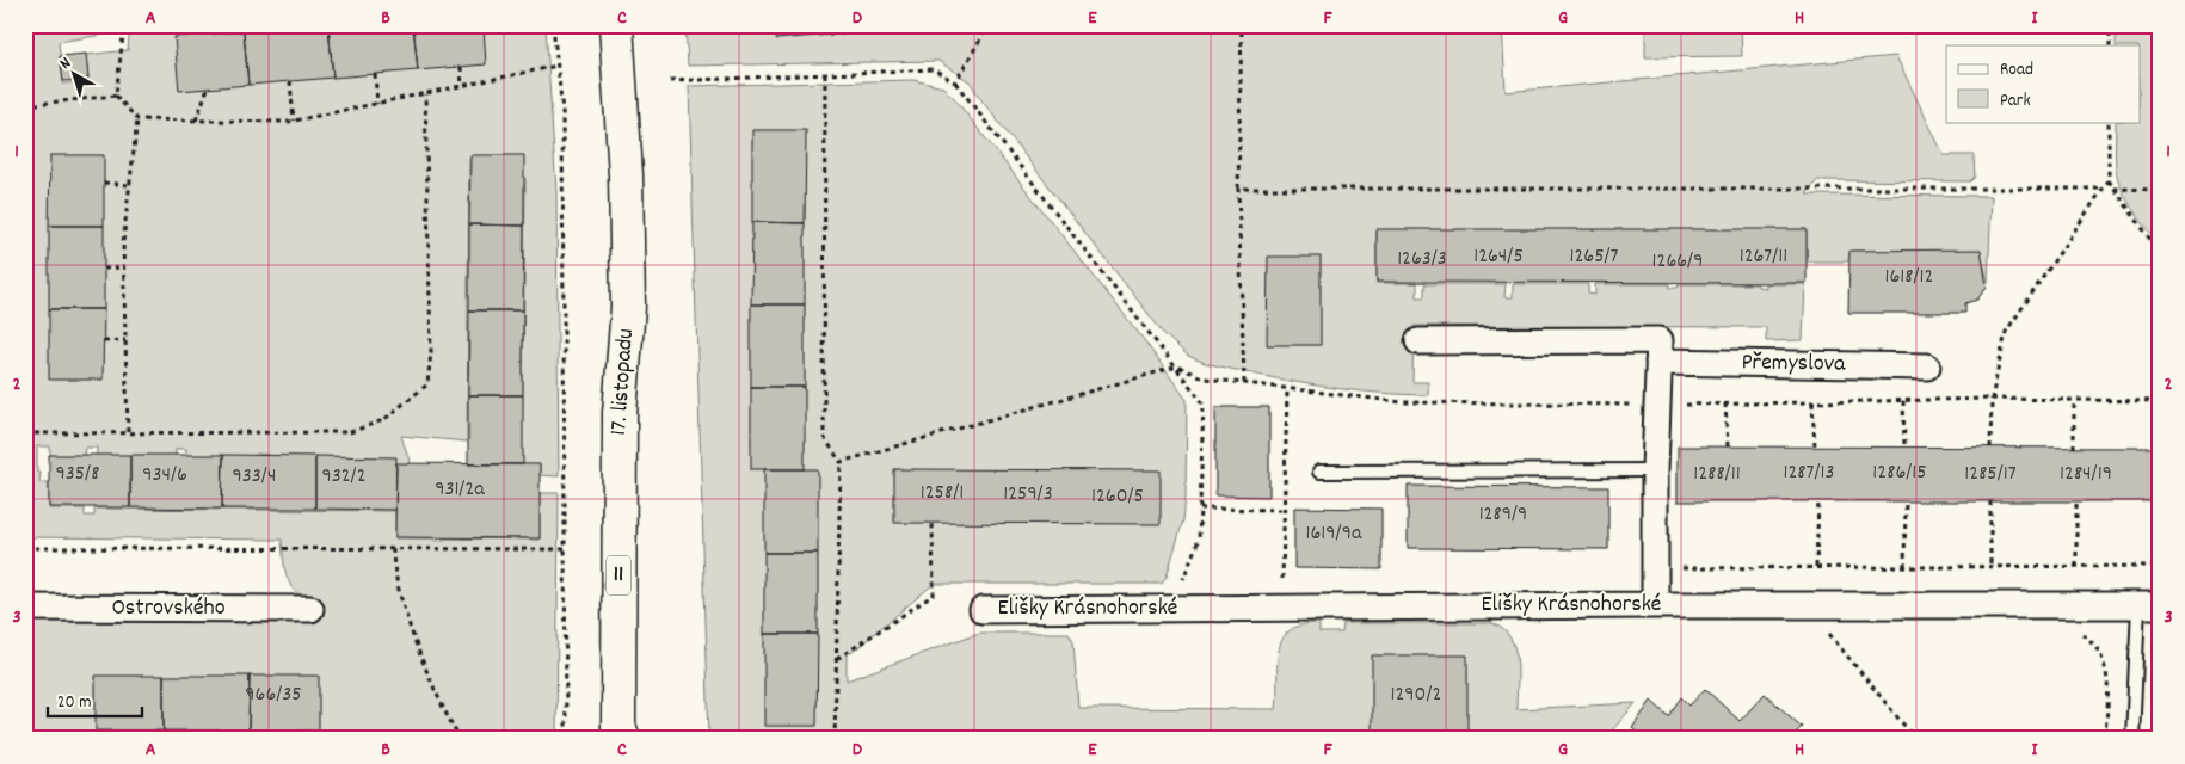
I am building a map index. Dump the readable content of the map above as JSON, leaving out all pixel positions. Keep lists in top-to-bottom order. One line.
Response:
{"streets":{"main road":["17. listopadu","11"],"street":["Přemyslova","Elišky Krásnohorské","Ostrovského"]},"house_numbers":["1264/5","1265/7","1267/11","1263/3","1266/9","1618/12","1287/13","1286/15","935/8","1288/11","1285/17","1284/19","934/6","933/4","932/2","931/2a","1258/1","1259/3","1260/5","1289/9","1619/9a","966/35","1290/2"],"legend":["Road","Park"],"scale_bar":"20 m","north":"top left","grid":{"columns":["A","B","C","D","E","F","G","H","I"],"rows":["1","2","3"]}}
